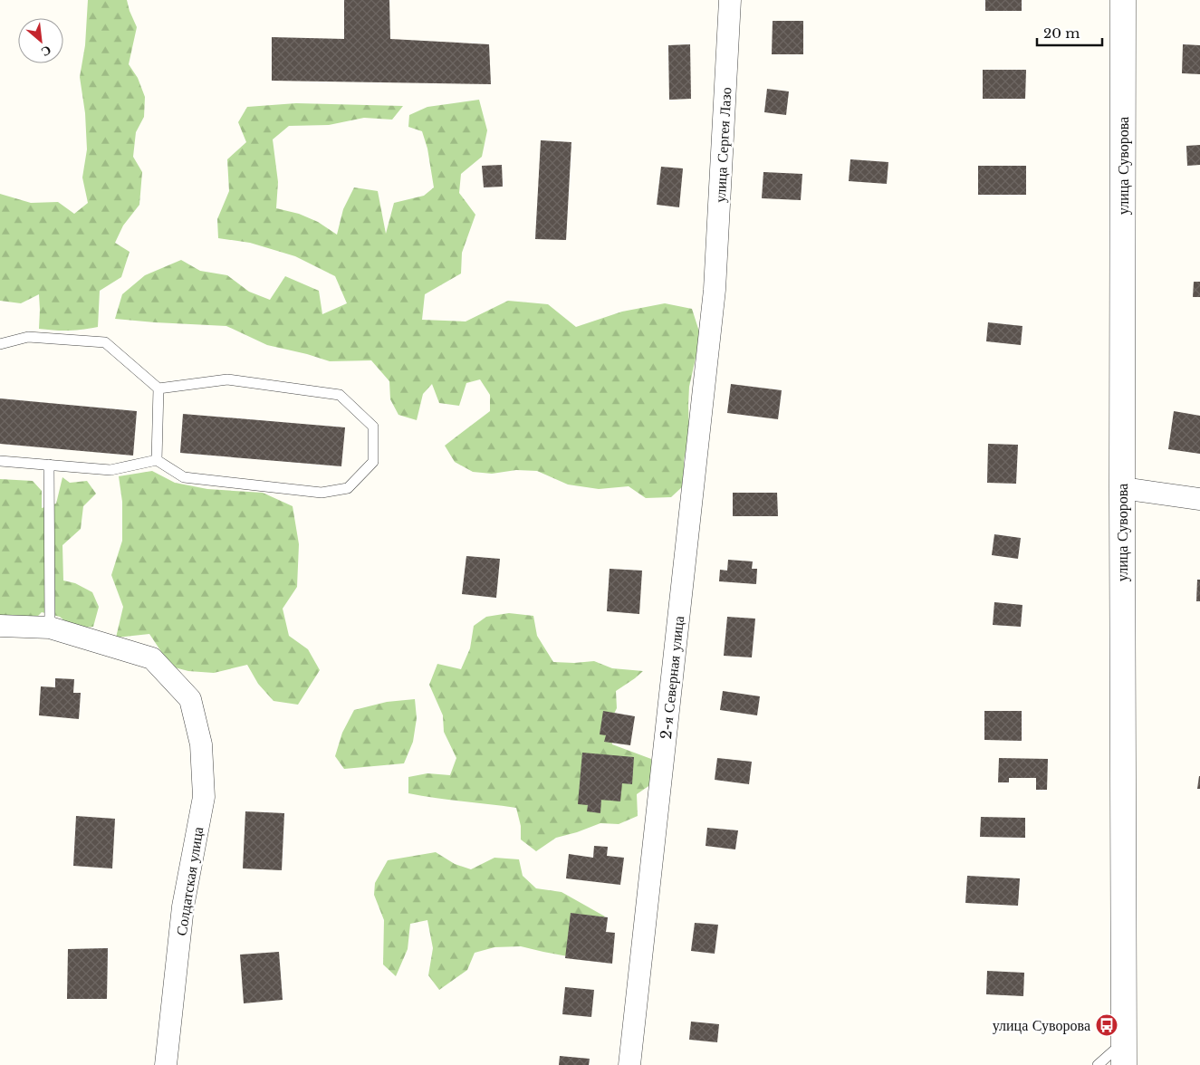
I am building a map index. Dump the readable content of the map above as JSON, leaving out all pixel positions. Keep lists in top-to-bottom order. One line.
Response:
{"streets":{"street":["улица Сергея Лазо","улица Суворова","2-я Северная улица","Солдатская улица"]},"crossings":[["улица Сергея Лазо","2-я Северная улица"]],"places":{"bus stop":["улица Суворова"]},"scale_bar":"20 m","north":"bottom right"}
